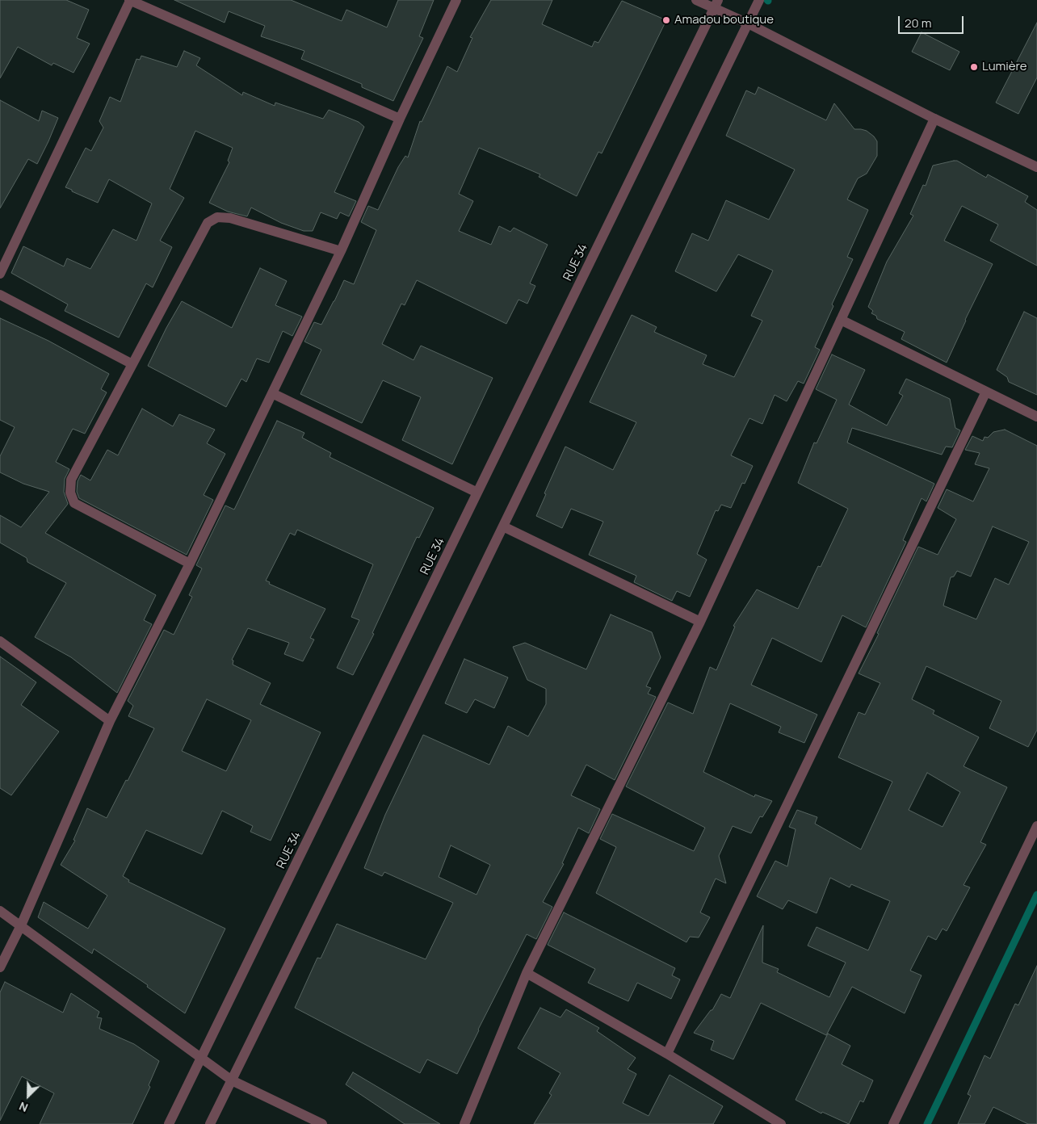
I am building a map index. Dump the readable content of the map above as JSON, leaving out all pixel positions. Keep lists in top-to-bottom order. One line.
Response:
{"streets":{"street":["RUE 34"]},"places":["Amadou boutique","Lumière"],"scale_bar":"20 m","north":"bottom left"}
